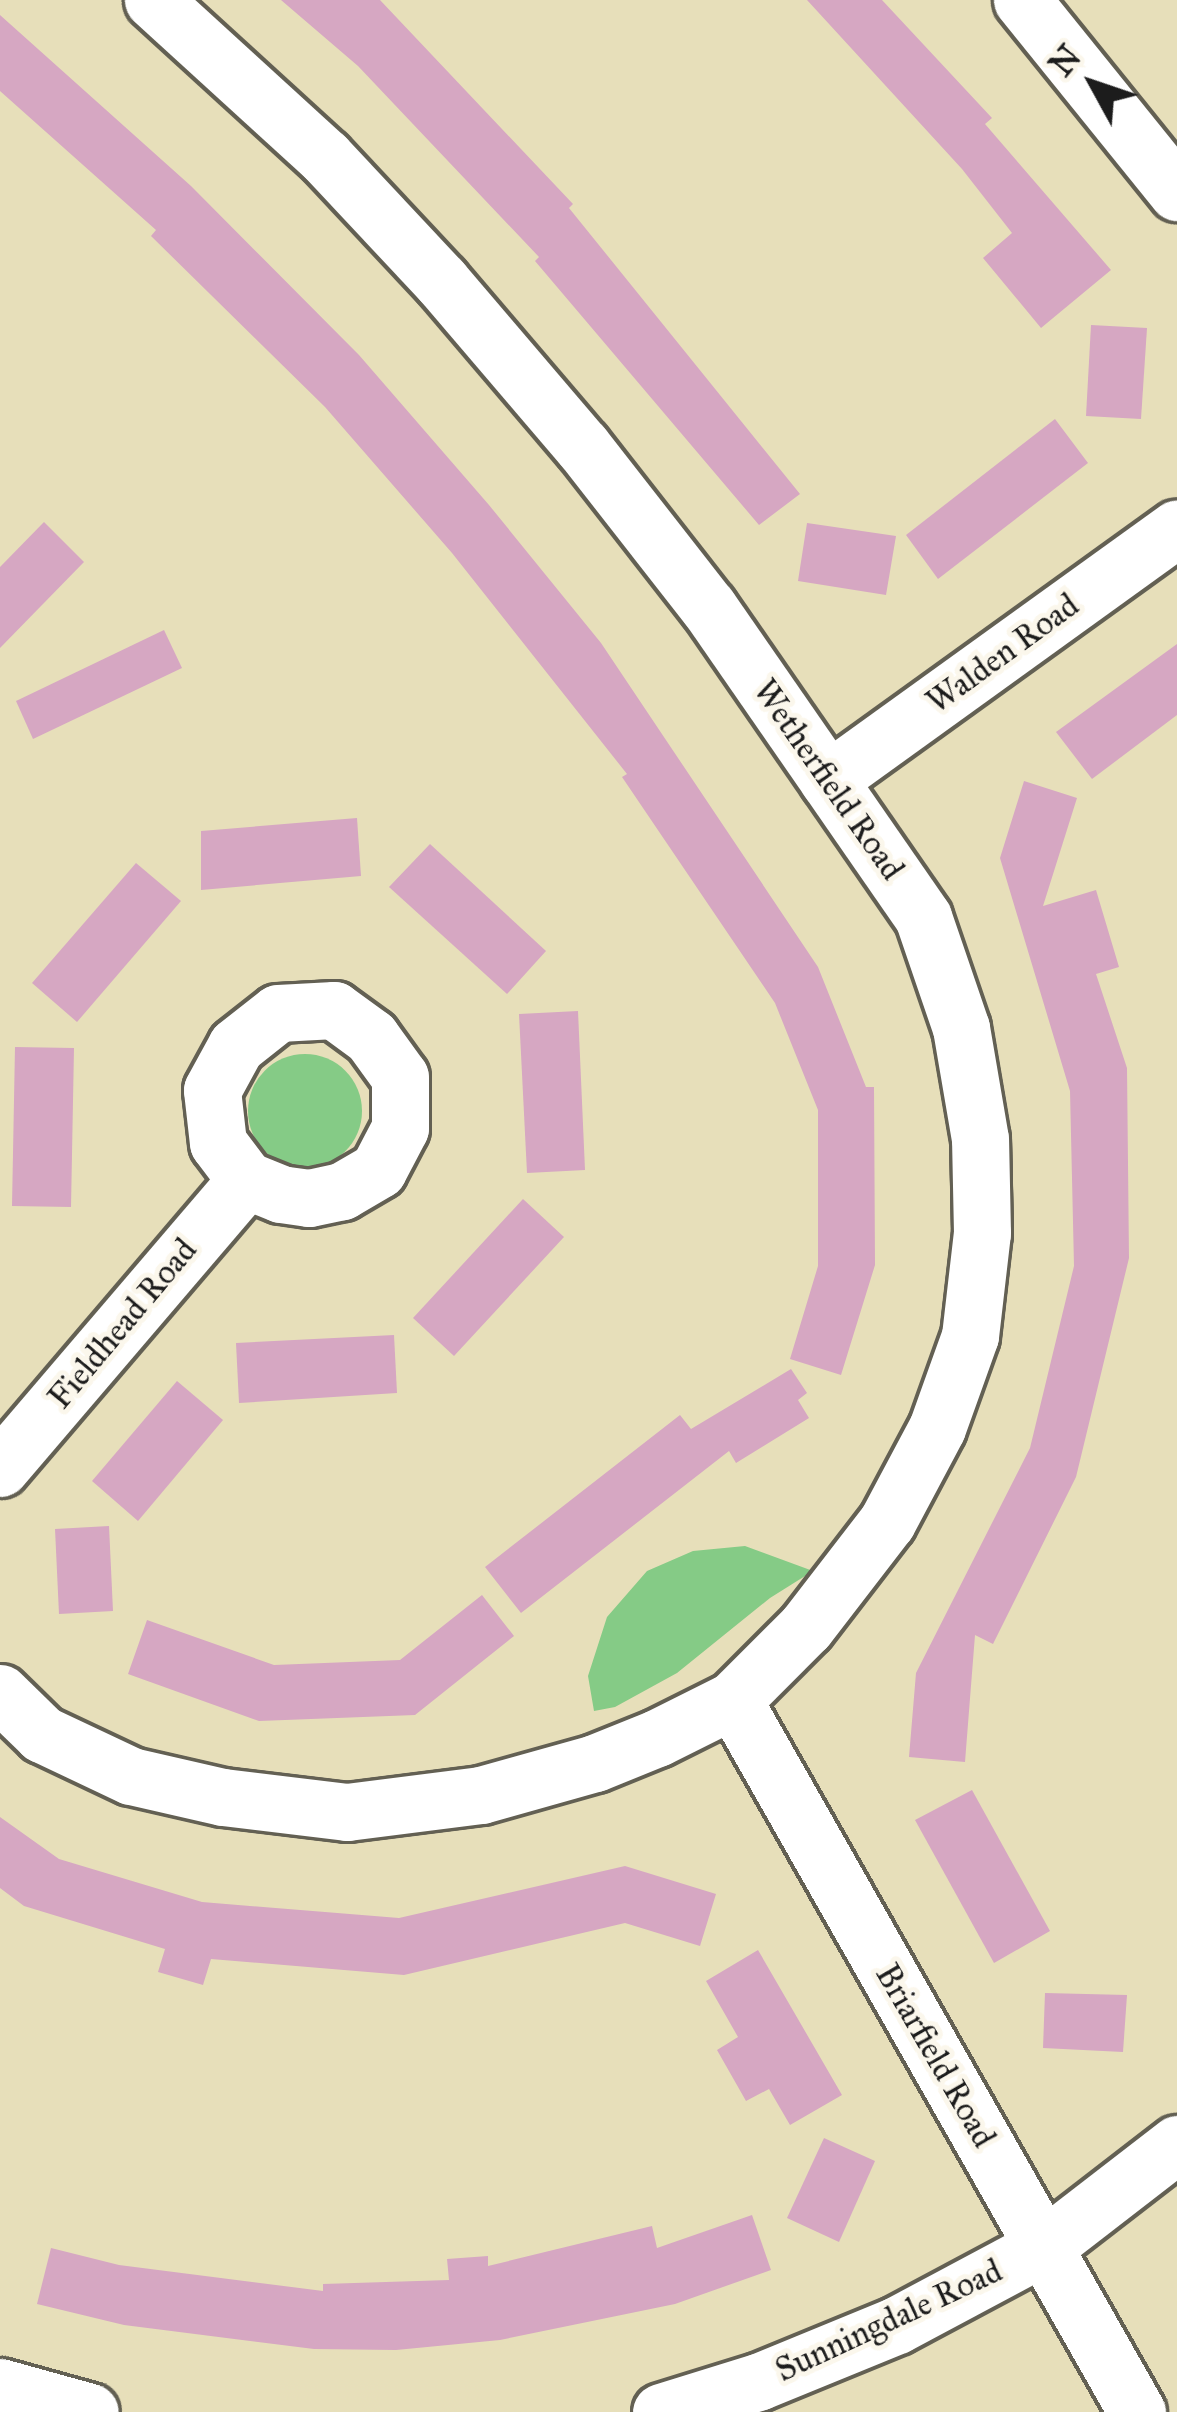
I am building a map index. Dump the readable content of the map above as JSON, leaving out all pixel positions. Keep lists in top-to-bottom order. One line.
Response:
{"streets":{"street":["Walden Road","Wetherfield Road","Fieldhead Road","Briarfield Road","Sunningdale Road"]},"crossings":[["Walden Road","Wetherfield Road"],["Wetherfield Road","Briarfield Road"],["Briarfield Road","Sunningdale Road"]],"north":"top left"}
